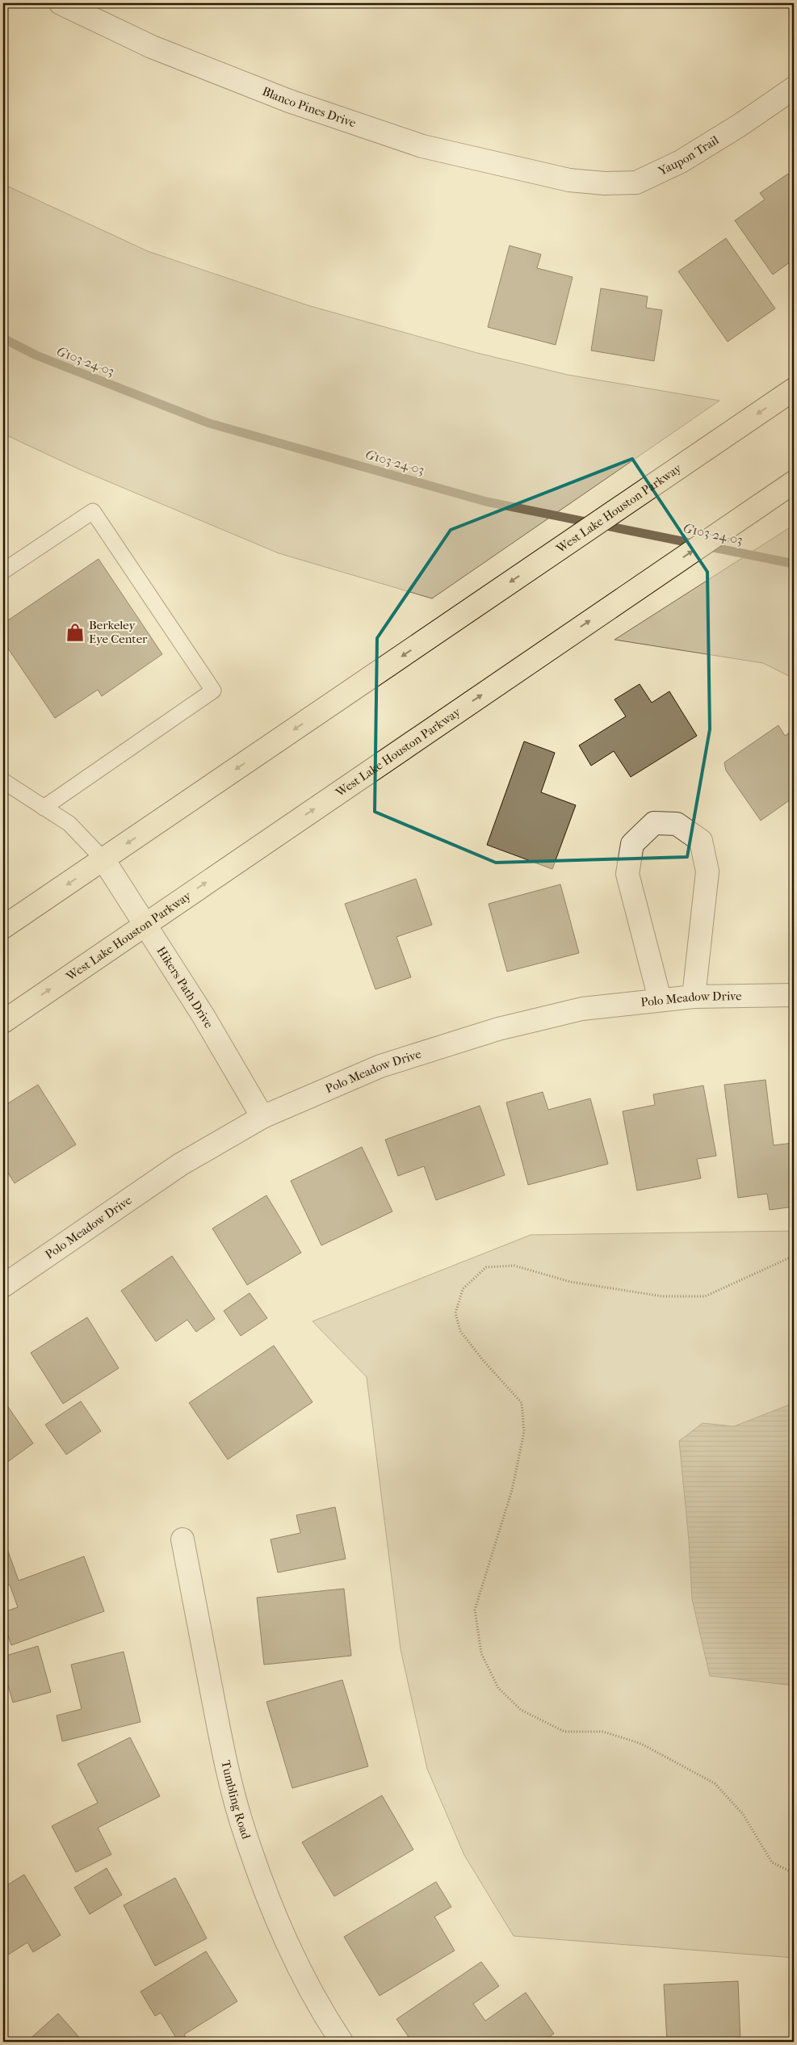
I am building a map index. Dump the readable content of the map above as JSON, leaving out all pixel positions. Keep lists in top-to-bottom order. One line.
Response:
{"streets":{"main road":["West Lake Houston Parkway"],"street":["Blanco Pines Drive","Yaupon Trail","Hikers Path Drive","Polo Meadow Drive","Tumbling Road"]},"crossings":[["Blanco Pines Drive","Yaupon Trail"],["West Lake Houston Parkway","Hikers Path Drive"],["Hikers Path Drive","Polo Meadow Drive"]],"water":["G103-24-03"],"places":{"shop":["Berkeley Eye Center"]}}
